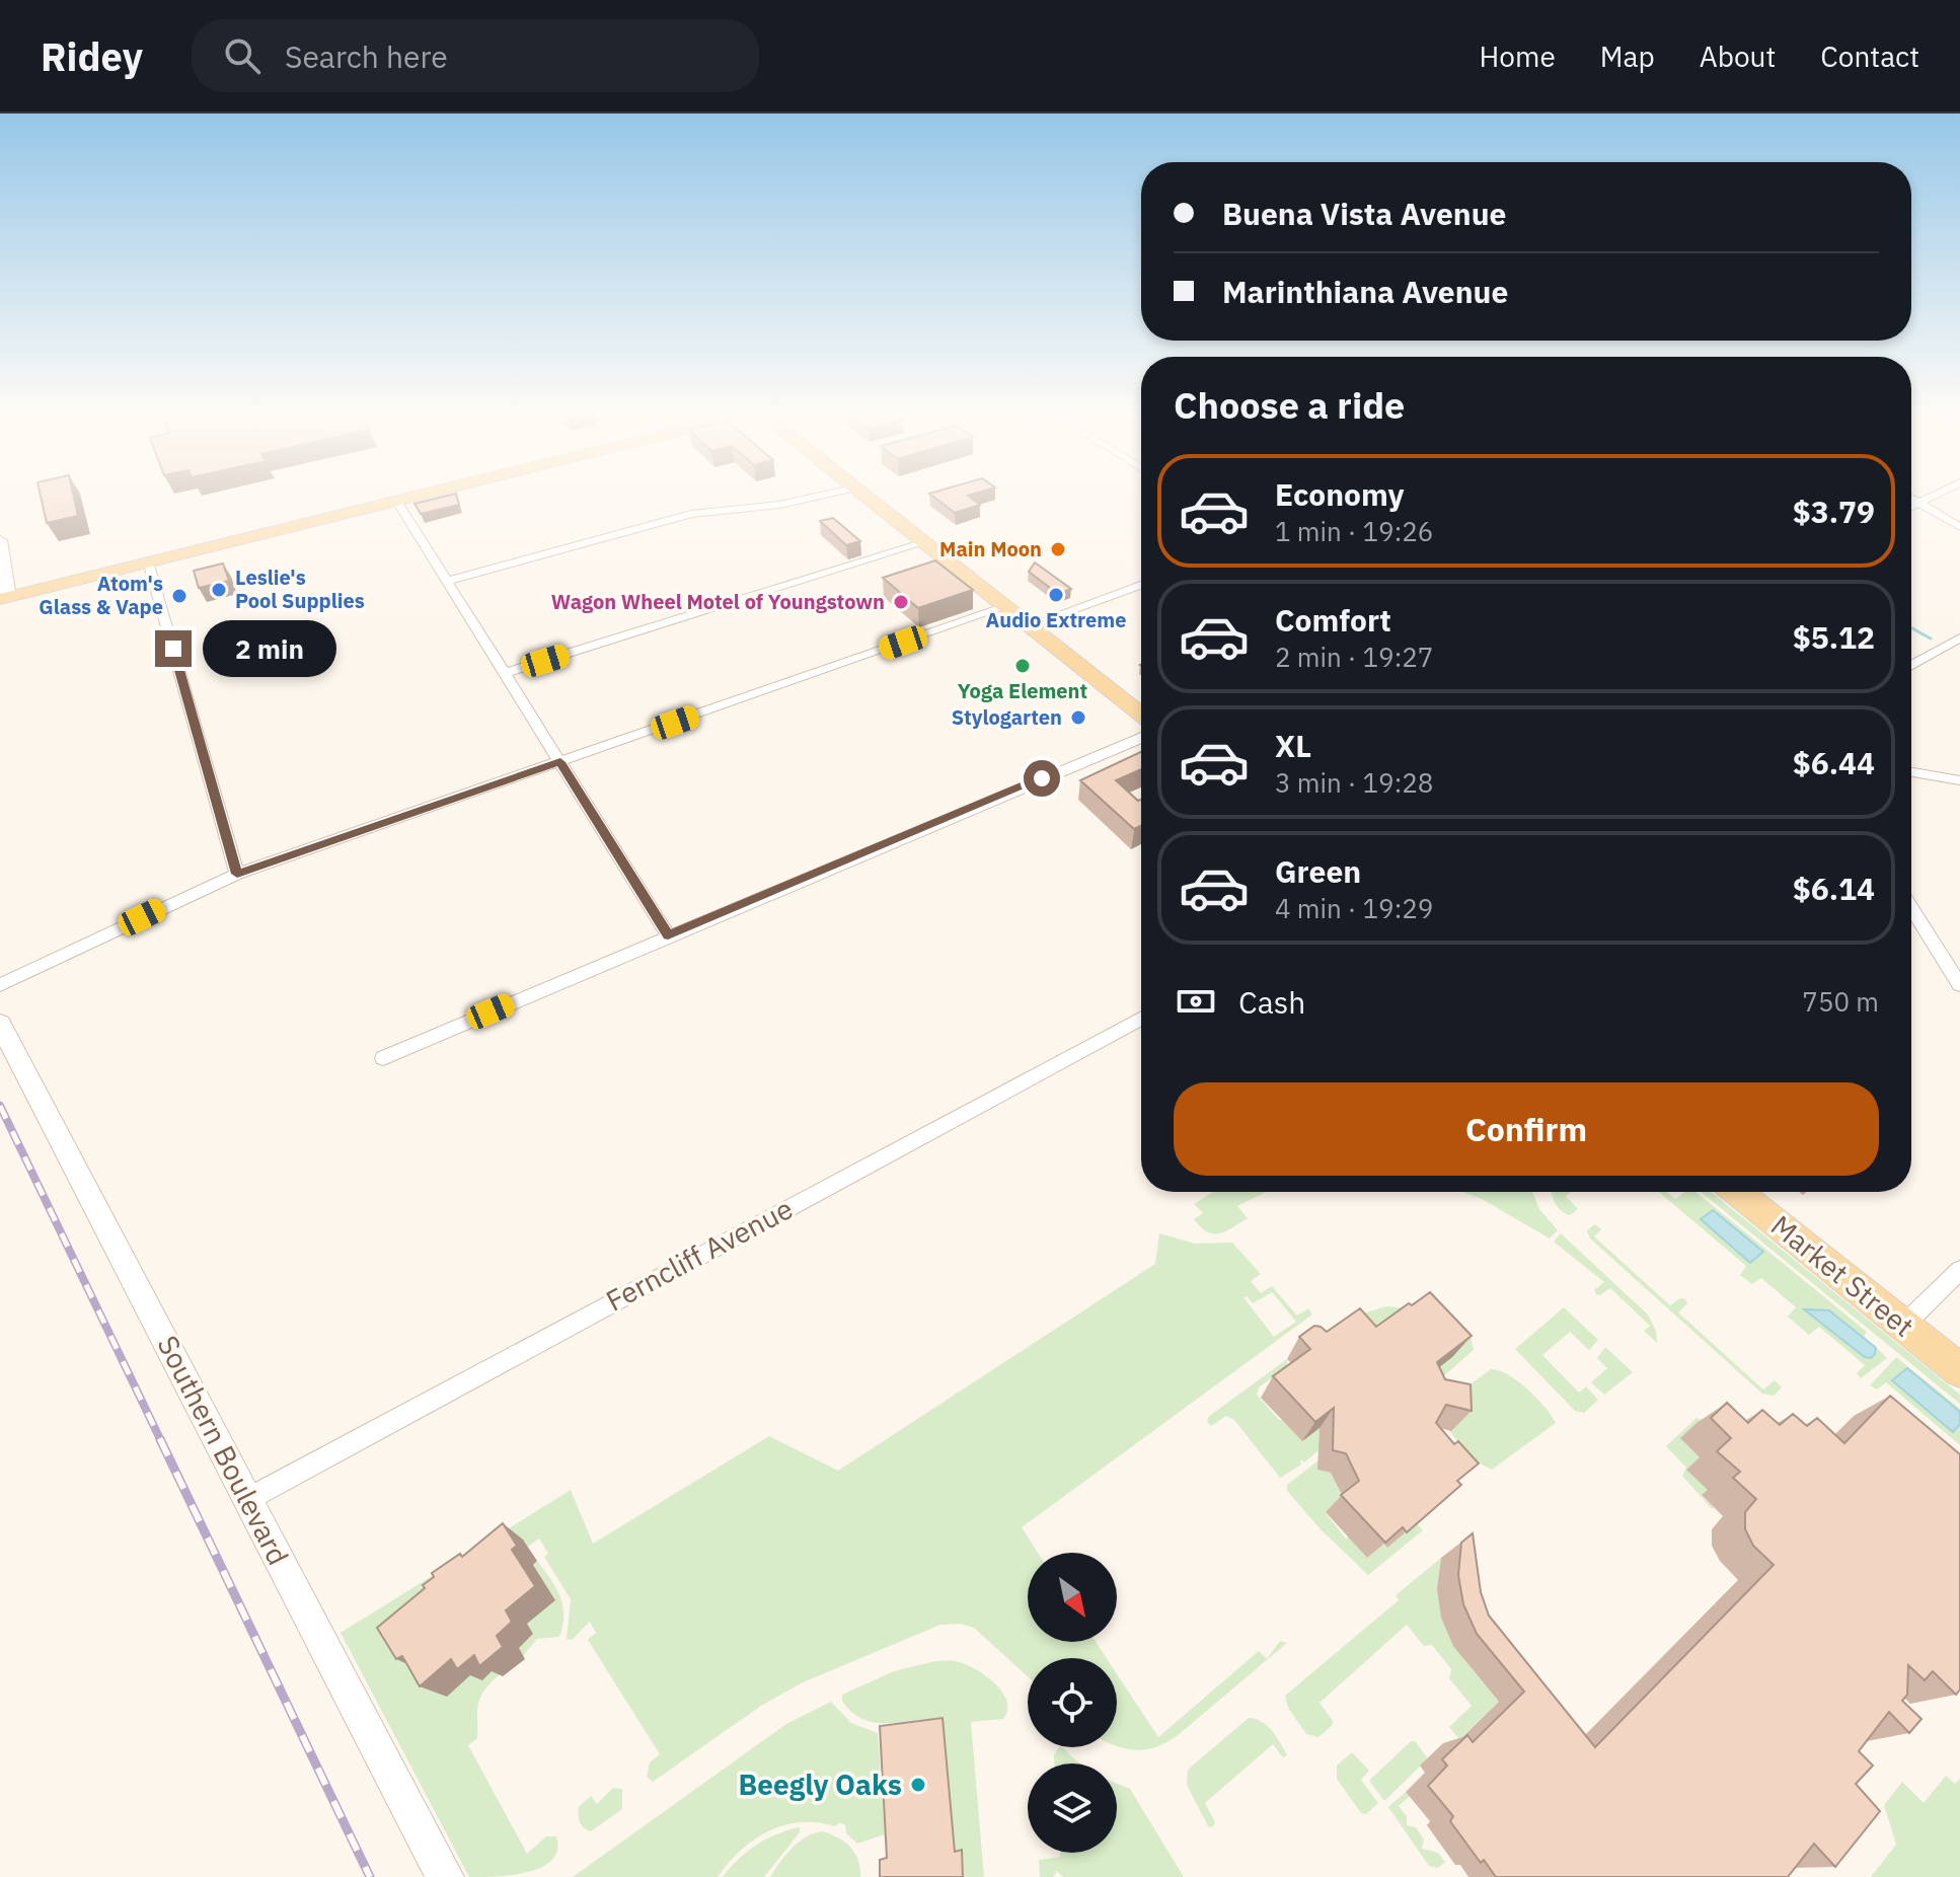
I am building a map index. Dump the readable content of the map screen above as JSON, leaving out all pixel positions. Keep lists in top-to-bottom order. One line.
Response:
{"streets":{"main road":["Market Street"],"street":["Ferncliff Avenue","Southern Boulevard"]},"crossings":[["Ferncliff Avenue","Southern Boulevard"]],"places":["Main Moon","Leslie's Pool Supplies","Audio Extreme","Atom's Glass & Vape","Wagon Wheel Motel of Youngstown","Yoga Element","Stylogarten","Beegly Oaks"],"north":"bottom right","page":{"header":"Ridey","search":"Search here","nav":["Home","Map","About","Contact"],"banner":["Buena Vista Avenue","Marinthiana Avenue"],"heading":"Choose a ride","list":[{"name":"Economy","note":"1 min · 19:26","value":"$3.79"},{"name":"Comfort","note":"2 min · 19:27","value":"$5.12"},{"name":"XL","note":"3 min · 19:28","value":"$6.44"},{"name":"Green","note":"4 min · 19:29","value":"$6.14"}],"bubble":"2 min","pay":["Cash","750 m"],"buttons":"Confirm"}}
